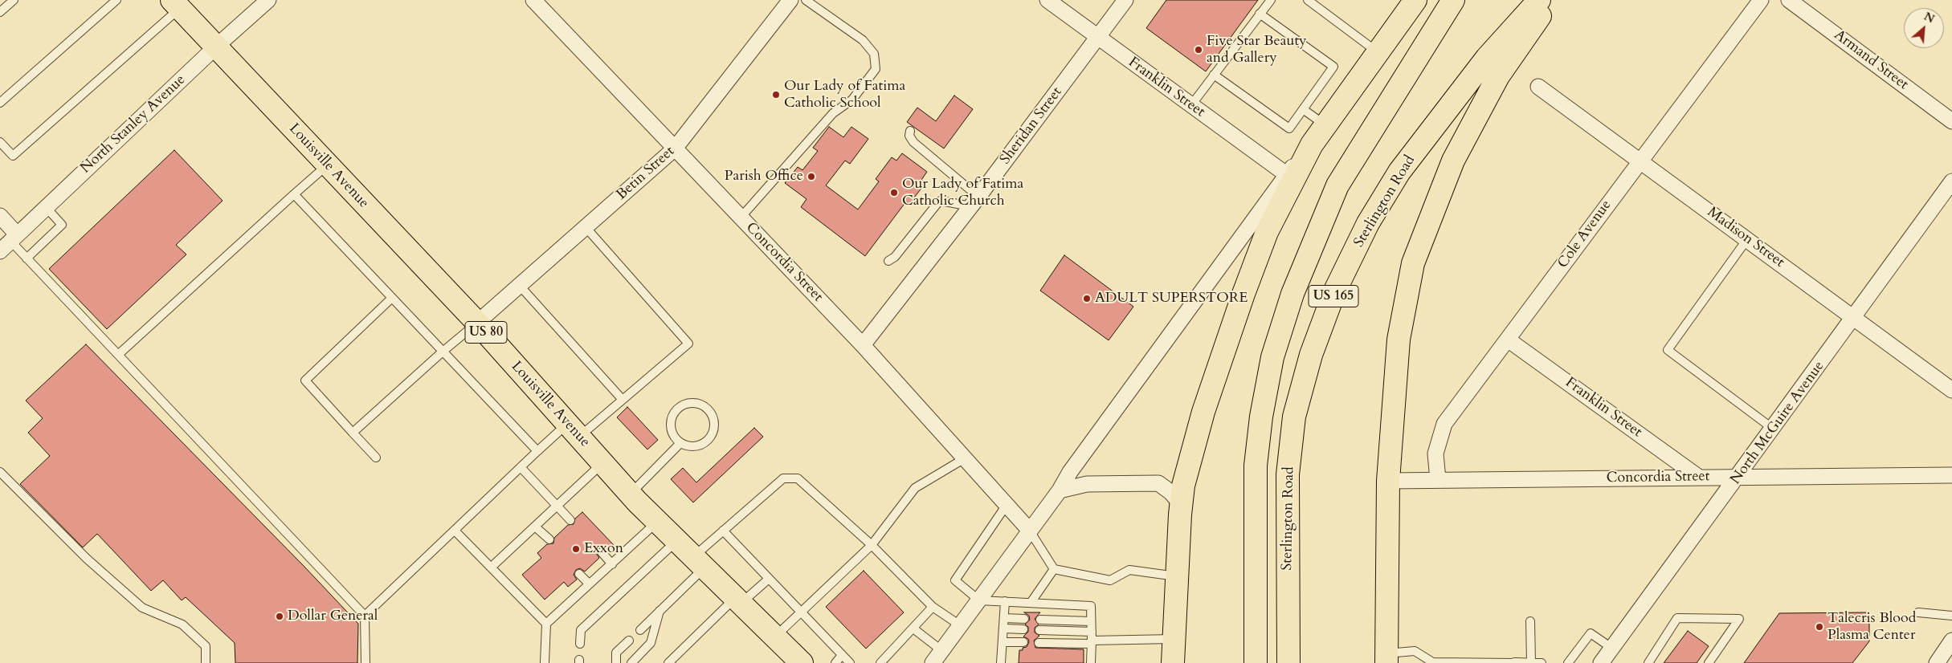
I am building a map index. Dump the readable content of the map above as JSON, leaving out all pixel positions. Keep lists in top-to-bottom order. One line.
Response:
{"streets":{"main road":["Louisville Avenue","Sterlington Road","US 165","US 80"],"street":["Armand Street","Franklin Street","North Stanley Avenue","Sheridan Street","Betin Street","Cole Avenue","Madison Street","Concordia Street","North McGuire Avenue"]},"crossings":[["Franklin Street","Sheridan Street"],["Franklin Street","Cole Avenue"],["Franklin Street","Concordia Street"],["North Stanley Avenue","Louisville Avenue"],["Sheridan Street","Concordia Street"],["Louisville Avenue","Betin Street"],["Betin Street","Concordia Street"],["Cole Avenue","Madison Street"],["Cole Avenue","Concordia Street"],["Madison Street","North McGuire Avenue"],["Concordia Street","North McGuire Avenue"]],"places":["Five Star Beauty and Gallery","Our Lady of Fatima Catholic School","Parish Office","Our Lady of Fatima Catholic Church","ADULT SUPERSTORE","Exxon","Dollar General","Talecris Blood Plasma Center"],"north":"top right"}
